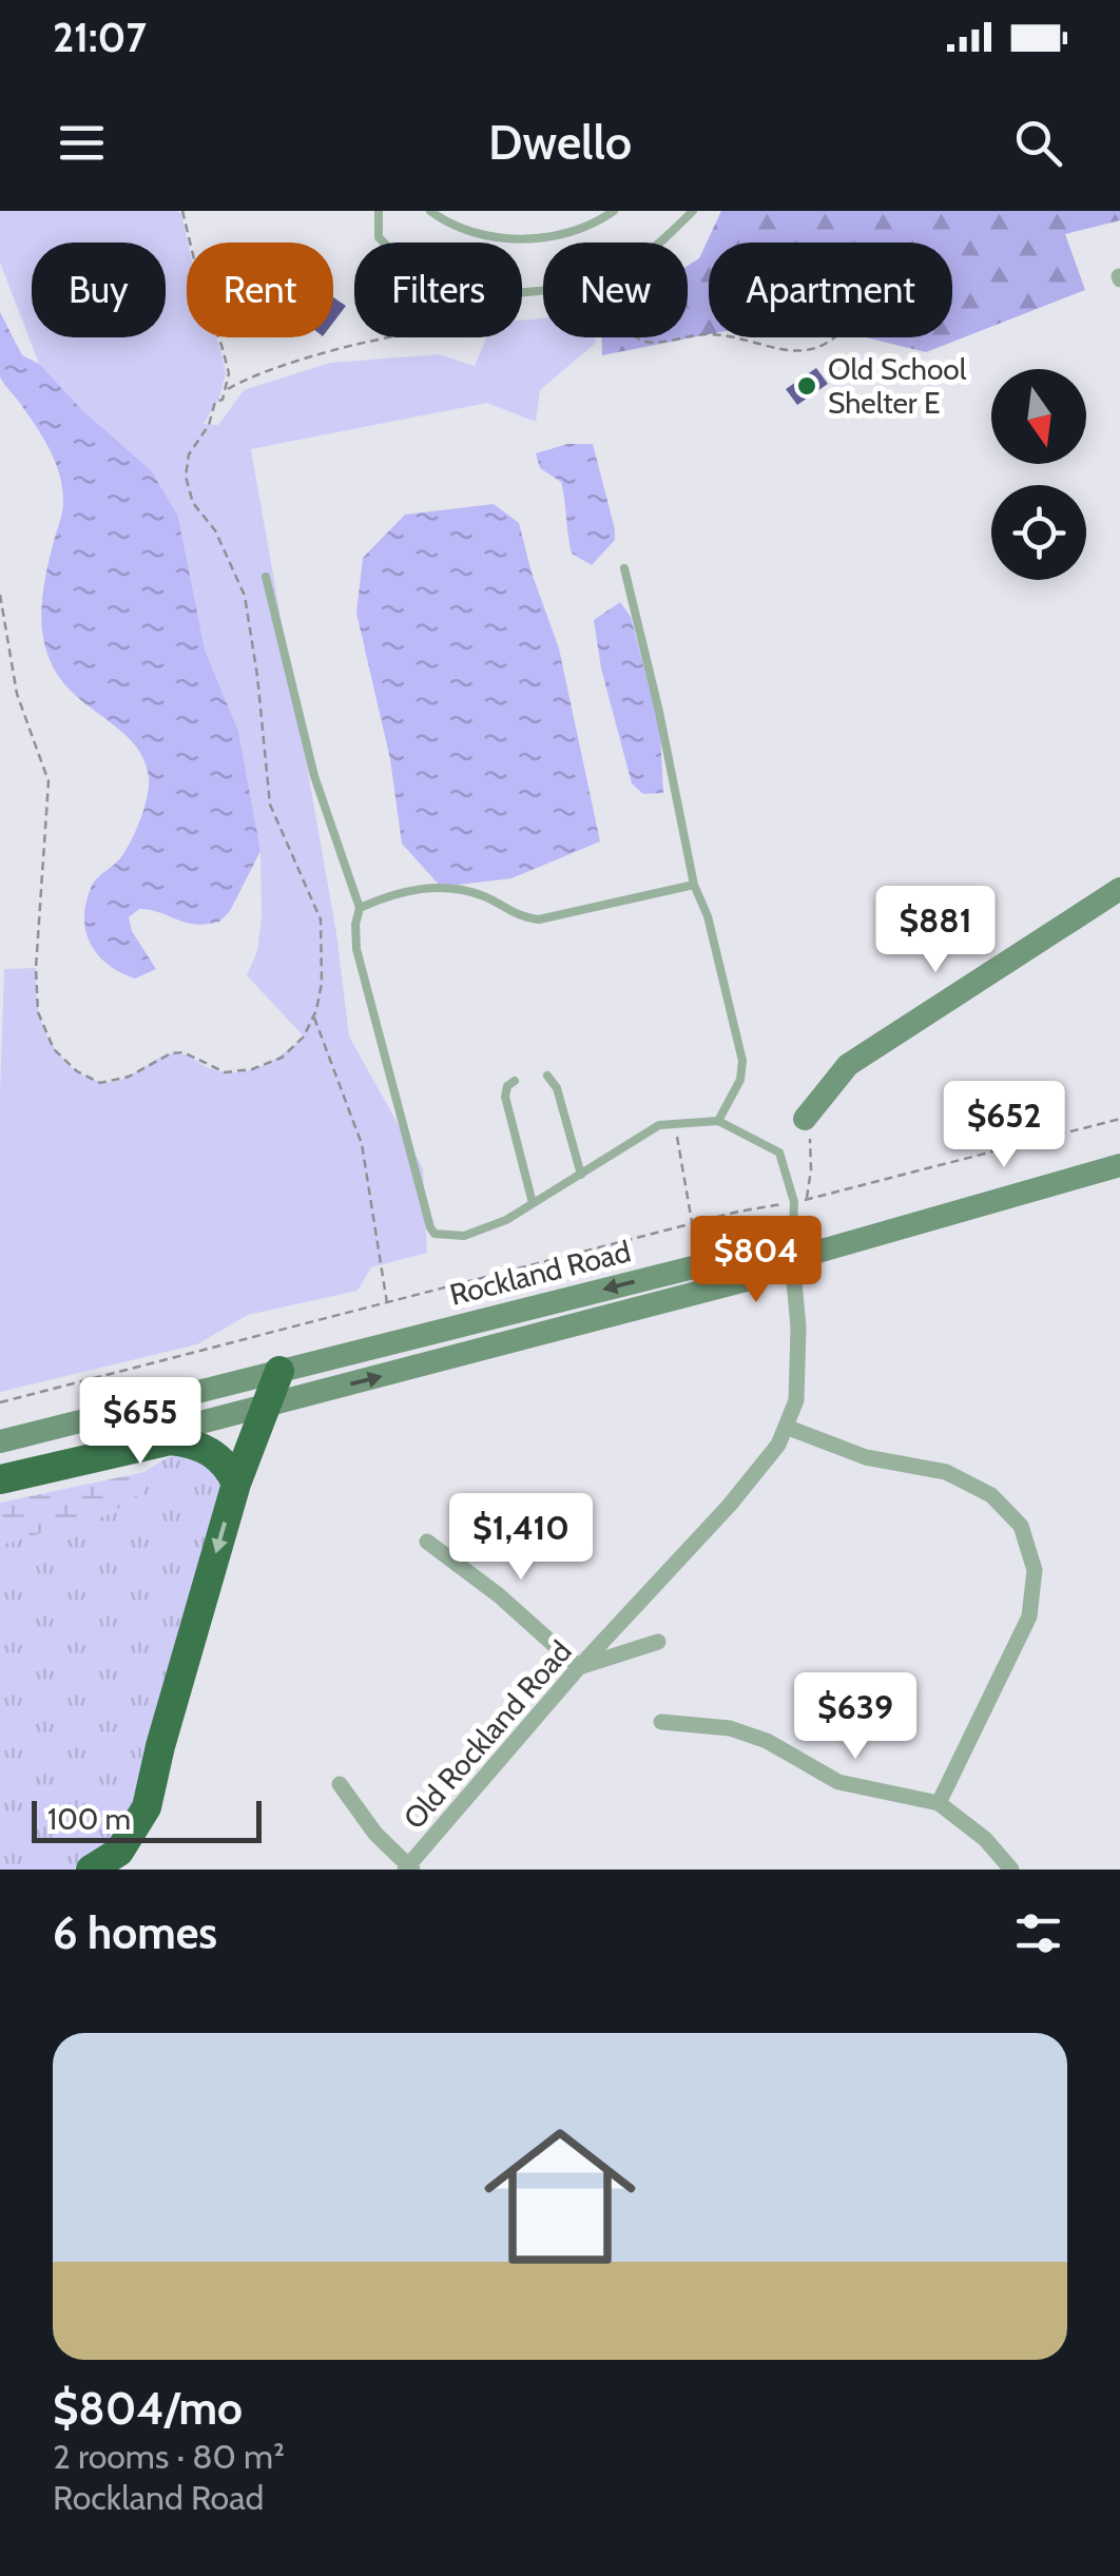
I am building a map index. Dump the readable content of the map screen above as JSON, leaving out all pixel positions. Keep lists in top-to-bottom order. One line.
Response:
{"streets":{"main road":["Rockland Road"],"street":["Old Rockland Road"]},"crossings":[["Rockland Road","Old Rockland Road"]],"places":["Old School Shelter E"],"scale_bar":"100 m","north":"bottom","page":{"status":"21:07","header":"Dwello","chip":["Buy","Rent","Filters","New","Apartment"],"price":["$881","$652","$804","$655","$1,410","$639"],"scale":"100 m","heading":"6 homes","list":[{"name":"$804/mo","note":"2 rooms · 80 m² · Rockland Road"}]}}
